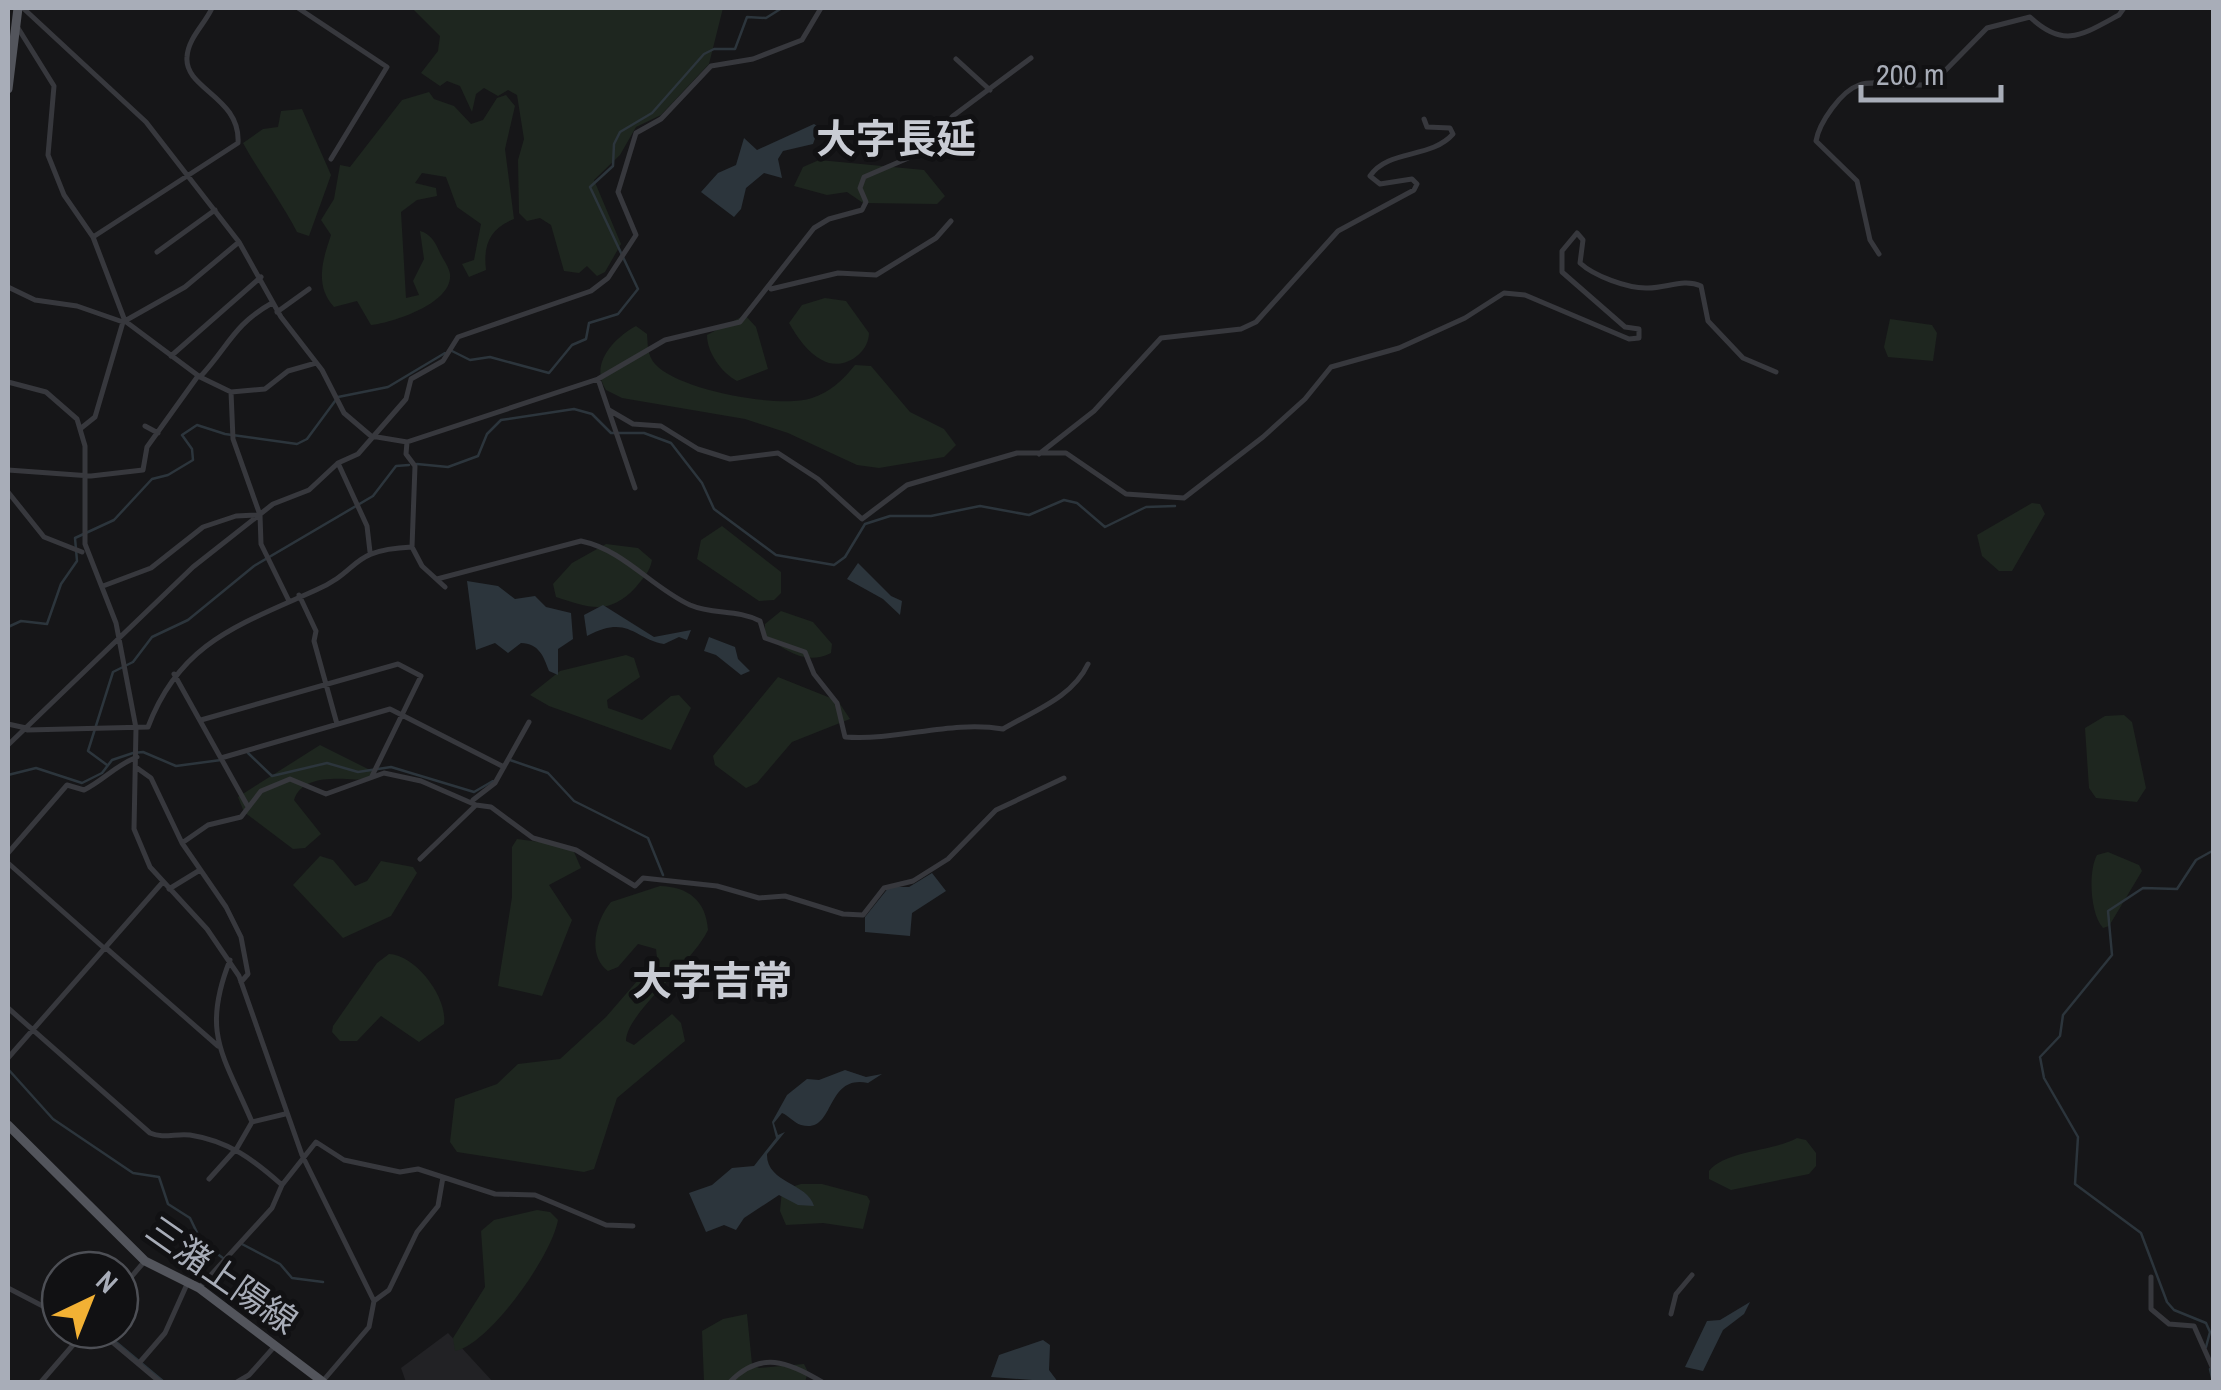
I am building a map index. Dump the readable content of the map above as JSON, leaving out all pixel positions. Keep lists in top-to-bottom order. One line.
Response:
{"streets":{"main road":["三潴上陽線"]},"districts":["大字長延","大字吉常"],"scale_bar":"200 m","north":"top right"}
